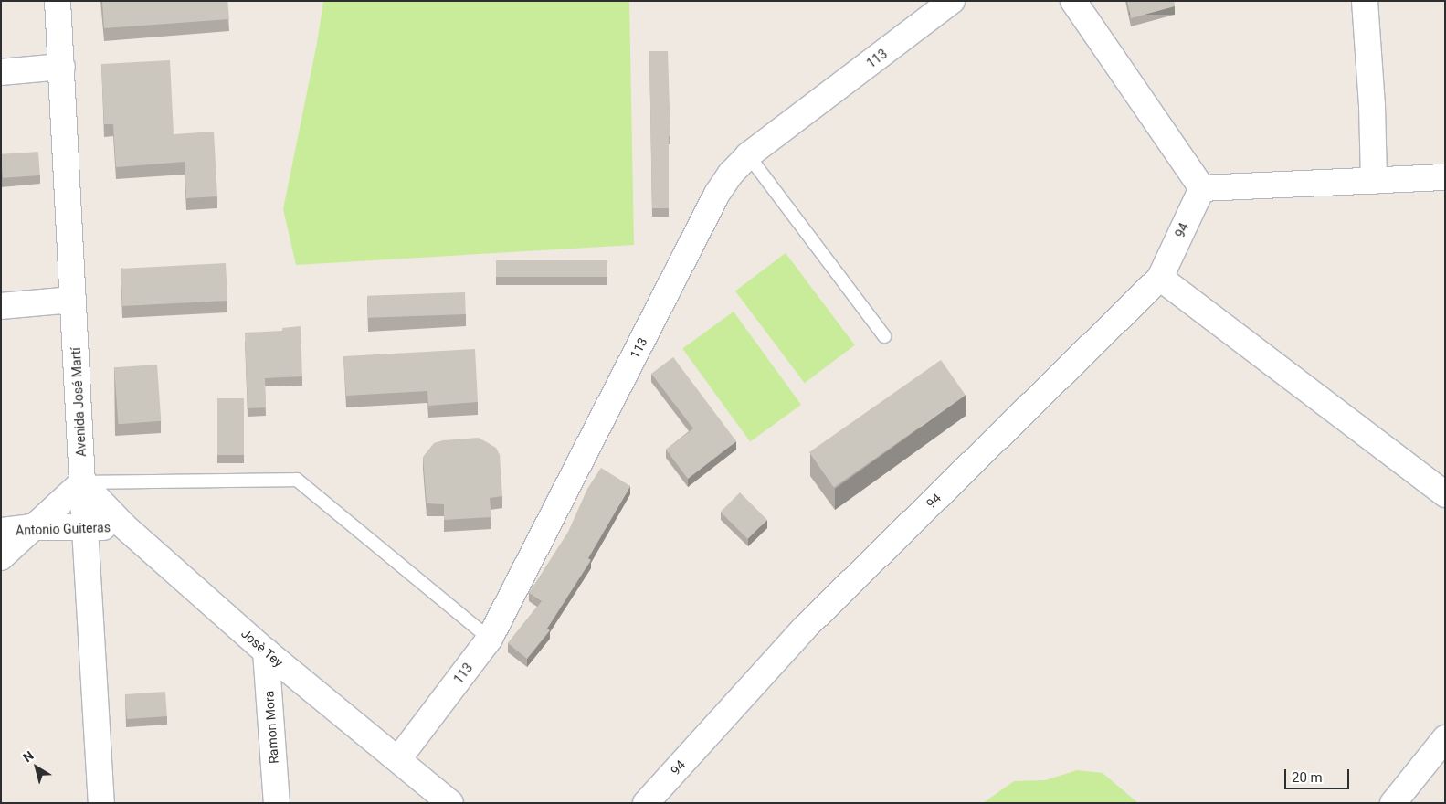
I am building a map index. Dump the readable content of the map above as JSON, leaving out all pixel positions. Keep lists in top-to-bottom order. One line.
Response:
{"streets":{"street":["113","94","Avenida José Martí","Antonio Guiteras","Josè Tey","Ramon Mora"]},"crossings":[["113","Josè Tey"],["Avenida José Martí","Antonio Guiteras"],["Avenida José Martí","Josè Tey"],["Antonio Guiteras","Josè Tey"],["Josè Tey","Ramon Mora"]],"scale_bar":"20 m","north":"top left"}
